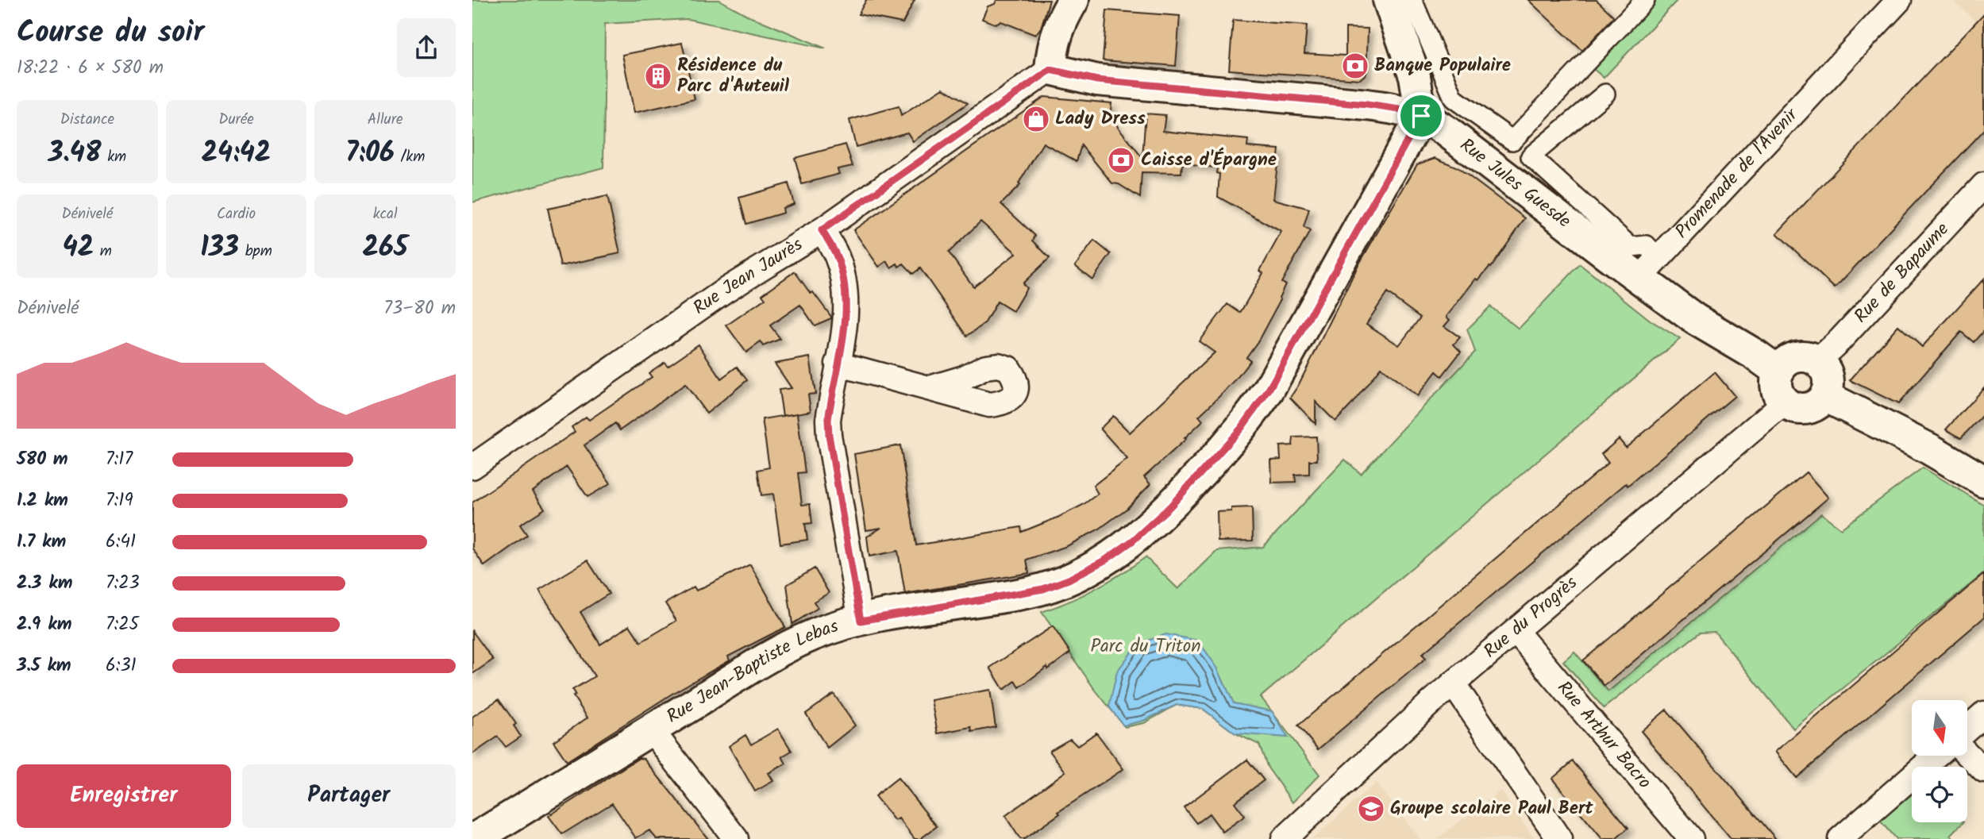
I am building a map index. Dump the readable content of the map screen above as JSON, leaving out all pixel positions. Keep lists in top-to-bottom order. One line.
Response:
{"streets":{"main road":["Rue Jules Guesde","Rue Jean-Baptiste Lebas"],"street":["Promenade de l'Avenir","Rue de Bapaume","Rue Jean Jaurès","Rue du Progrès","Rue Arthur Bacro"]},"crossings":[["Promenade de l'Avenir","Rue Jules Guesde"],["Rue Jules Guesde","Rue de Bapaume"],["Rue Jules Guesde","Rue Jean Jaurès"],["Rue Jules Guesde","Rue du Progrès"],["Rue Jules Guesde","Rue Jean-Baptiste Lebas"],["Rue de Bapaume","Rue du Progrès"],["Rue du Progrès","Rue Arthur Bacro"]],"parks":["Parc du Triton"],"places":{"bank":["Banque Populaire","Caisse d'Épargne"],"building":["Résidence du Parc d'Auteuil"],"shop":["Lady Dress"],"school or university":["Groupe scolaire Paul Bert"]},"north":"bottom","page":{"heading":["Course du soir","18:22 · 6 × 580 m"],"stats":[["Distance","3.48 km"],["Durée","24:42"],["Allure","7:06 /km"],["Dénivelé","42 m"],["Cardio","133 bpm"],["kcal","265"]],"chart":["Dénivelé","73–80 m"],"list":[{"name":"580 m","note":"7:17"},{"name":"1.2 km","note":"7:19"},{"name":"1.7 km","note":"6:41"},{"name":"2.3 km","note":"7:23"},{"name":"2.9 km","note":"7:25"},{"name":"3.5 km","note":"6:31"}],"buttons":["Enregistrer","Partager"]}}
